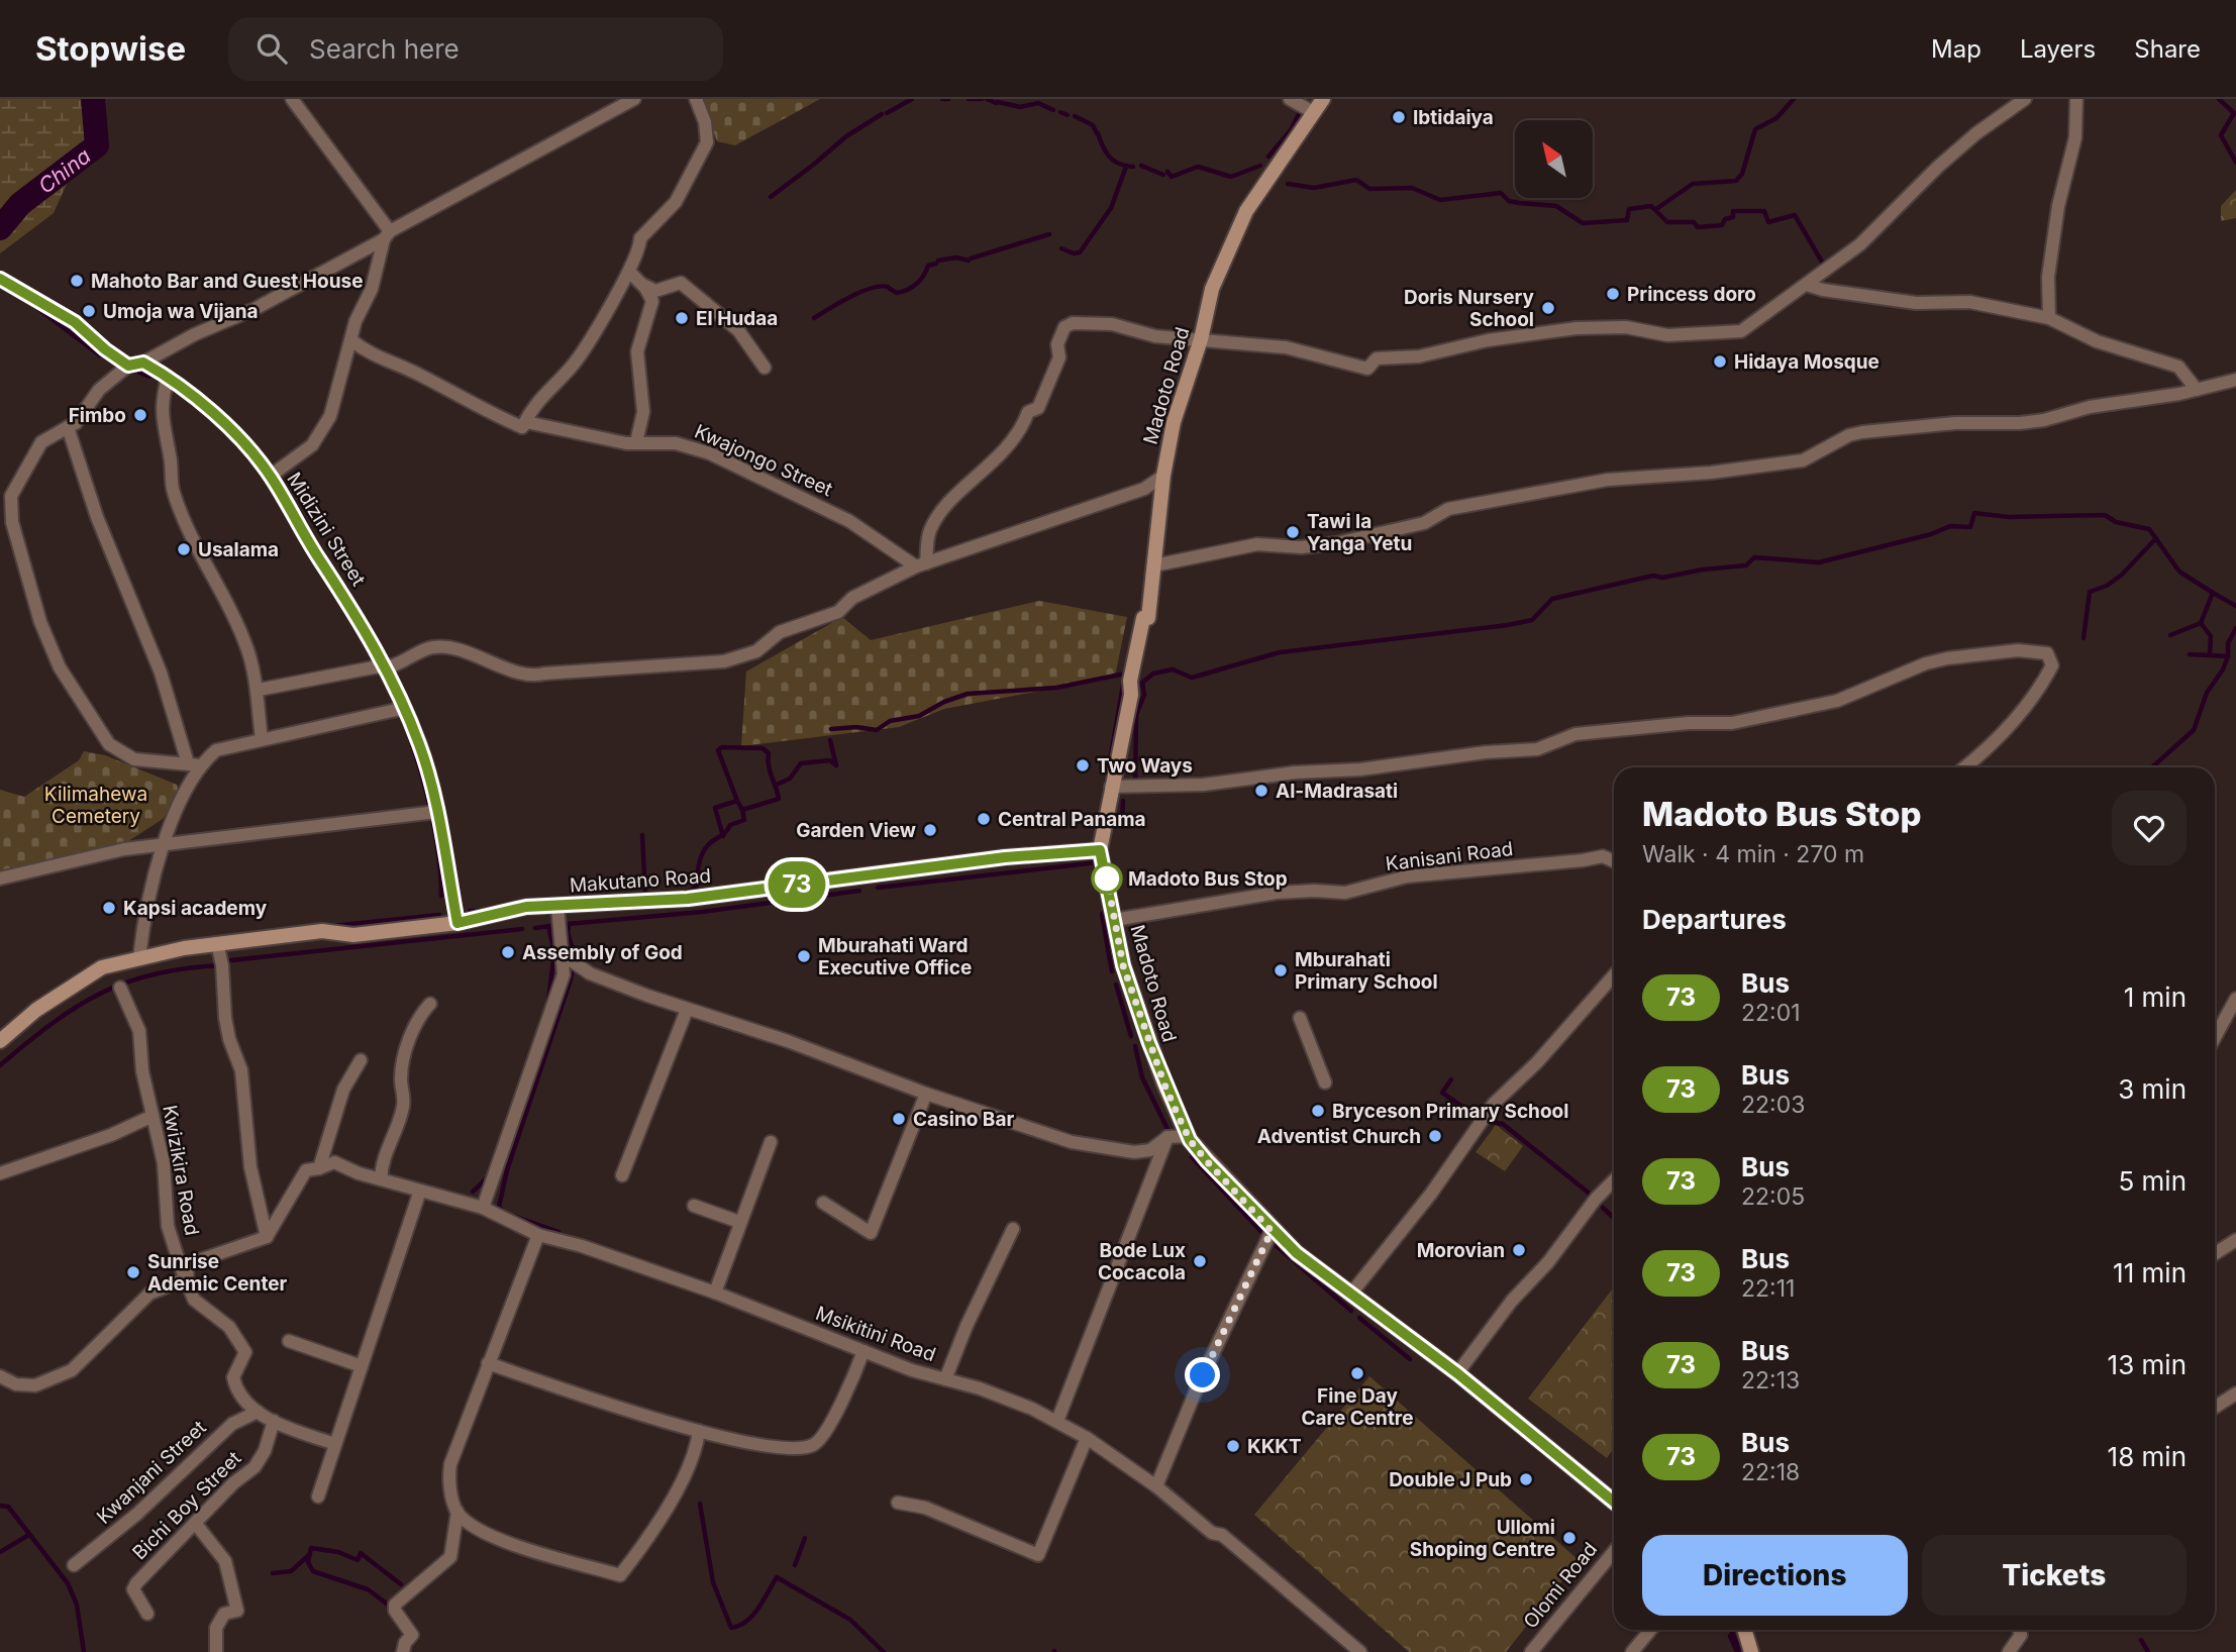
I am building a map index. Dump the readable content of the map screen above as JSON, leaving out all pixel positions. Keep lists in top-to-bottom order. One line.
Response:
{"streets":{"main road":["Madoto Road","Makutano Road"],"street":["Kwajongo Street","Midizini Street","Kanisani Road","Kwizikira Road","Msikitini Road","Kwanjani Street","Bichi Boy Street","Olomi Road"]},"crossings":[["Madoto Road","Kanisani Road"],["Madoto Road","Makutano Road"],["Midizini Street","Makutano Road"],["Kwizikira Road","Kwanjani Street"],["Kwizikira Road","Bichi Boy Street"]],"water":["China"],"parks":["Kilimahewa Cemetery"],"places":["Ibtidaiya","Mahoto Bar and Guest House","Princess doro","Doris Nursery School","Umoja wa Vijana","El Hudaa","Hidaya Mosque","Fimbo","Tawi la Yanga Yetu","Usalama","Two Ways","Al-Madrasati","Central Panama","Garden View","Madoto Bus Stop","Kapsi academy","Assembly of God","Mburahati Ward Executive Office","Mburahati Primary School","Bryceson Primary School","Casino Bar","Adventist Church","Morovian","Bode Lux Cocacola","Sunrise Ademic Center","Fine Day Care Centre","KKKT","Double J Pub","Ullomi Shoping Centre"],"lines":["bus line 73"],"north":"top left","page":{"header":"Stopwise","search":"Search here","nav":["Map","Layers","Share"],"on_map":"73","heading":[["Madoto Bus Stop","Walk · 4 min · 270 m"],"Departures"],"list":[{"mark":"73","name":"Bus","note":"22:01","value":"1 min"},{"mark":"73","name":"Bus","note":"22:03","value":"3 min"},{"mark":"73","name":"Bus","note":"22:05","value":"5 min"},{"mark":"73","name":"Bus","note":"22:11","value":"11 min"},{"mark":"73","name":"Bus","note":"22:13","value":"13 min"},{"mark":"73","name":"Bus","note":"22:18","value":"18 min"}],"buttons":["Directions","Tickets"]}}
